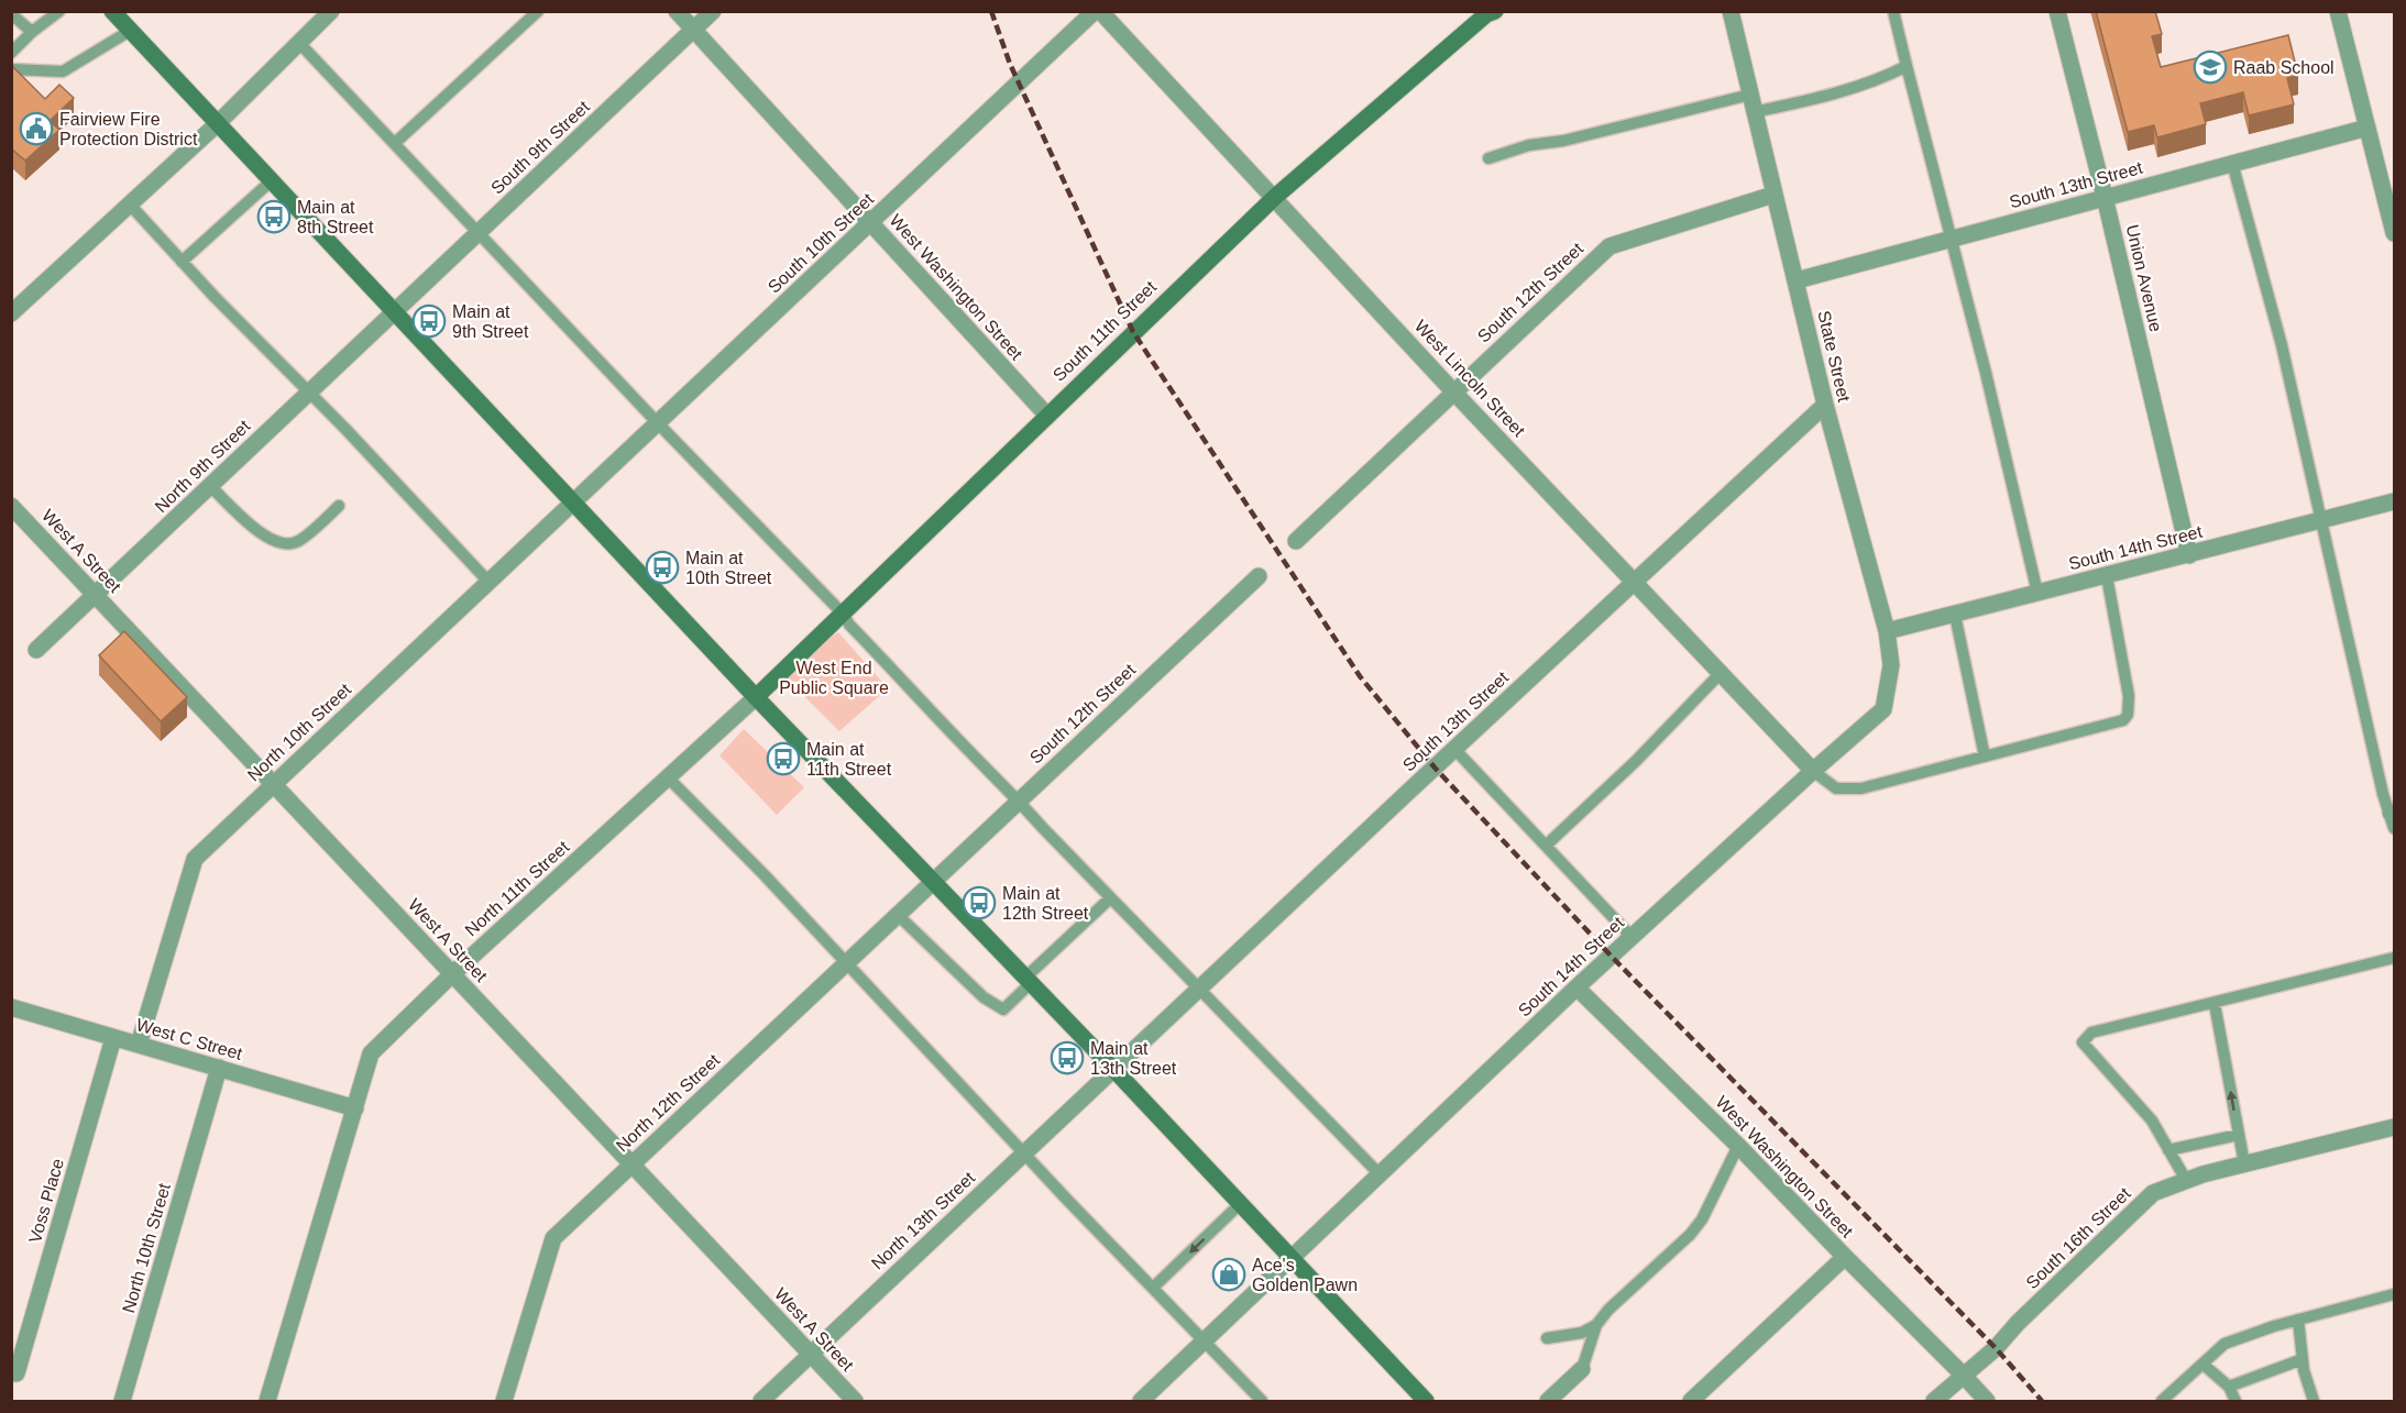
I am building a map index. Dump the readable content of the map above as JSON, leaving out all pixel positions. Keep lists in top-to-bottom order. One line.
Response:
{"streets":{"main road":["South 11th Street"],"street":["South 9th Street","South 13th Street","South 10th Street","Union Avenue","West Washington Street","South 12th Street","State Street","West Lincoln Street","North 9th Street","South 14th Street","West A Street","North 10th Street","North 11th Street","West C Street","North 12th Street","Voss Place","North 13th Street","South 16th Street"]},"crossings":[["South 9th Street","West Washington Street"],["South 9th Street","North 9th Street"],["South 13th Street","Union Avenue"],["South 13th Street","State Street"],["South 13th Street","West Lincoln Street"],["South 13th Street","North 13th Street"],["South 10th Street","West Washington Street"],["South 10th Street","West Lincoln Street"],["South 10th Street","North 10th Street"],["Union Avenue","South 14th Street"],["West Washington Street","South 11th Street"],["West Washington Street","South 14th Street"],["West Washington Street","South 16th Street"],["South 12th Street","State Street"],["South 12th Street","West Lincoln Street"],["South 12th Street","North 12th Street"],["South 11th Street","West Lincoln Street"],["South 11th Street","North 11th Street"],["State Street","South 14th Street"],["West Lincoln Street","South 14th Street"],["North 9th Street","West A Street"],["West A Street","North 10th Street"],["West A Street","North 11th Street"],["West A Street","North 12th Street"],["West A Street","North 13th Street"],["North 10th Street","West C Street"],["North 11th Street","West C Street"],["West C Street","Voss Place"]],"parks":["West End Public Square"],"places":{"school or university":["Raab School"],"public building":["Fairview Fire Protection District"],"bus stop":["Main at 8th Street","Main at 9th Street","Main at 10th Street","Main at 11th Street","Main at 12th Street","Main at 13th Street"],"shop":["Ace's Golden Pawn"]}}
